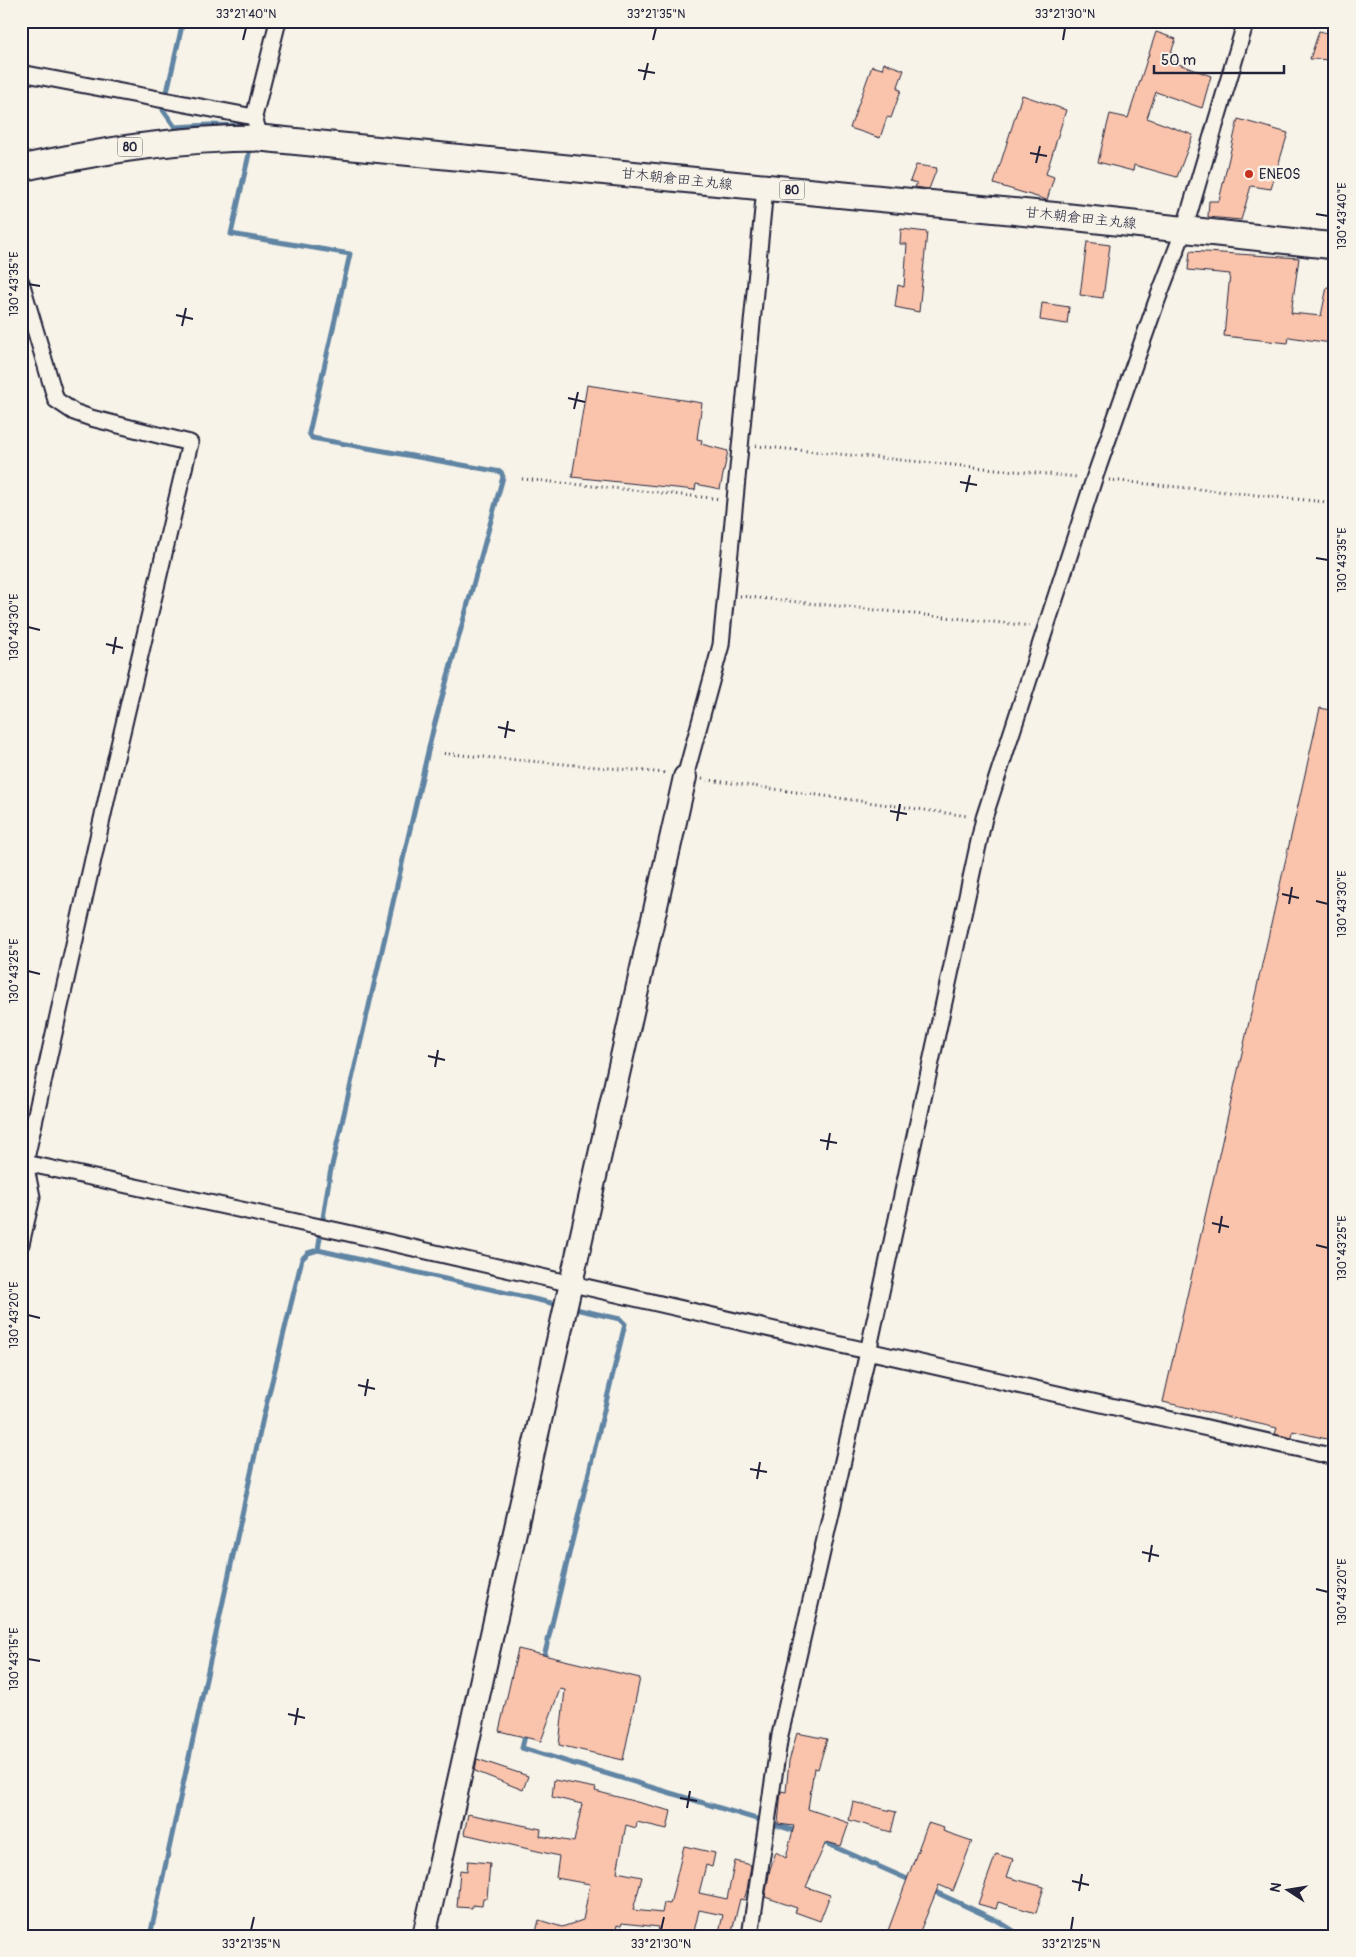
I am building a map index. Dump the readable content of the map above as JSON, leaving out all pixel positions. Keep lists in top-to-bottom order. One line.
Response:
{"streets":{"main road":["80","甘木朝倉田主丸線"]},"places":["ENEOS"],"scale_bar":"50 m","north":"left","coordinates":["33°21'40\"N","33°21'35\"N","33°21'30\"N","130°43'40\"E","130°43'35\"E","130°43'30\"E","130°43'25\"E","130°43'20\"E","130°43'15\"E","33°21'25\"N"]}
